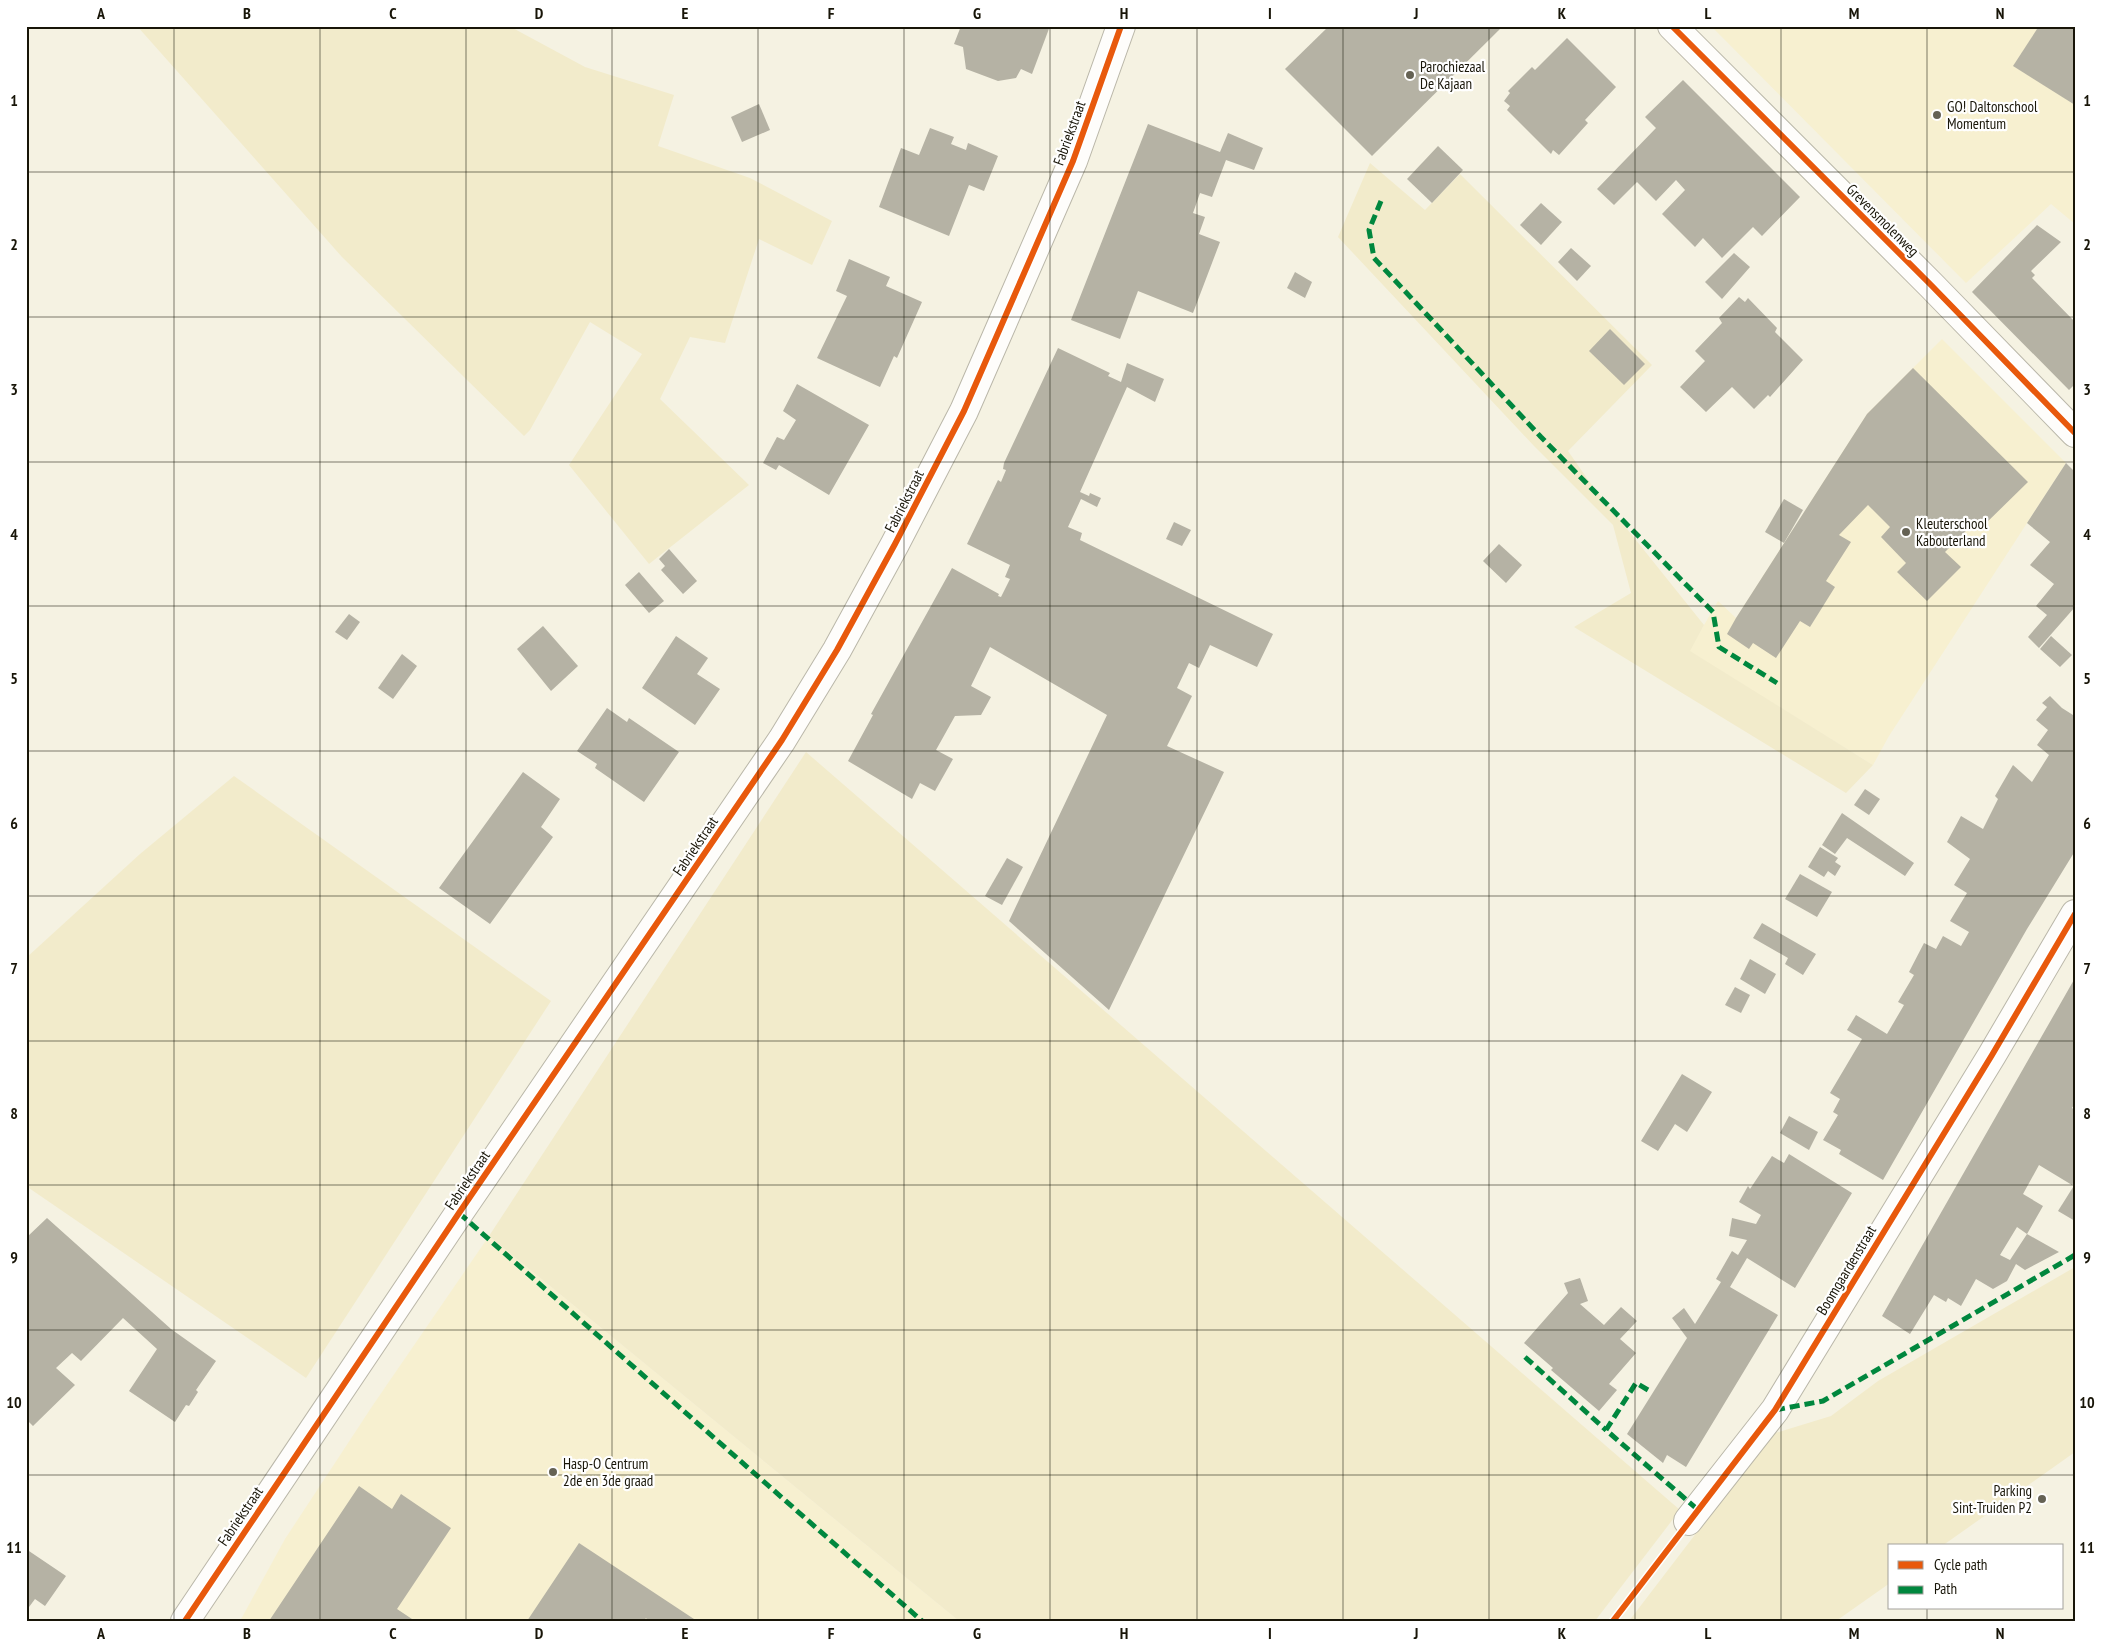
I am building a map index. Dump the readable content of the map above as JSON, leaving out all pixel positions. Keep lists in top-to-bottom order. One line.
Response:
{"streets":{"street":["Fabriekstraat","Grevensmolenweg","Boomgaardenstraat"]},"places":["Parochiezaal De Kajaan","GO! Daltonschool Momentum","Kleuterschool Kabouterland","Hasp-O Centrum 2de en 3de graad","Parking Sint-Truiden P2"],"legend":["Cycle path","Path"],"grid":{"columns":["A","B","C","D","E","F","G","H","I","J","K","L","M","N"],"rows":["1","2","3","4","5","6","7","8","9","10","11"]}}
